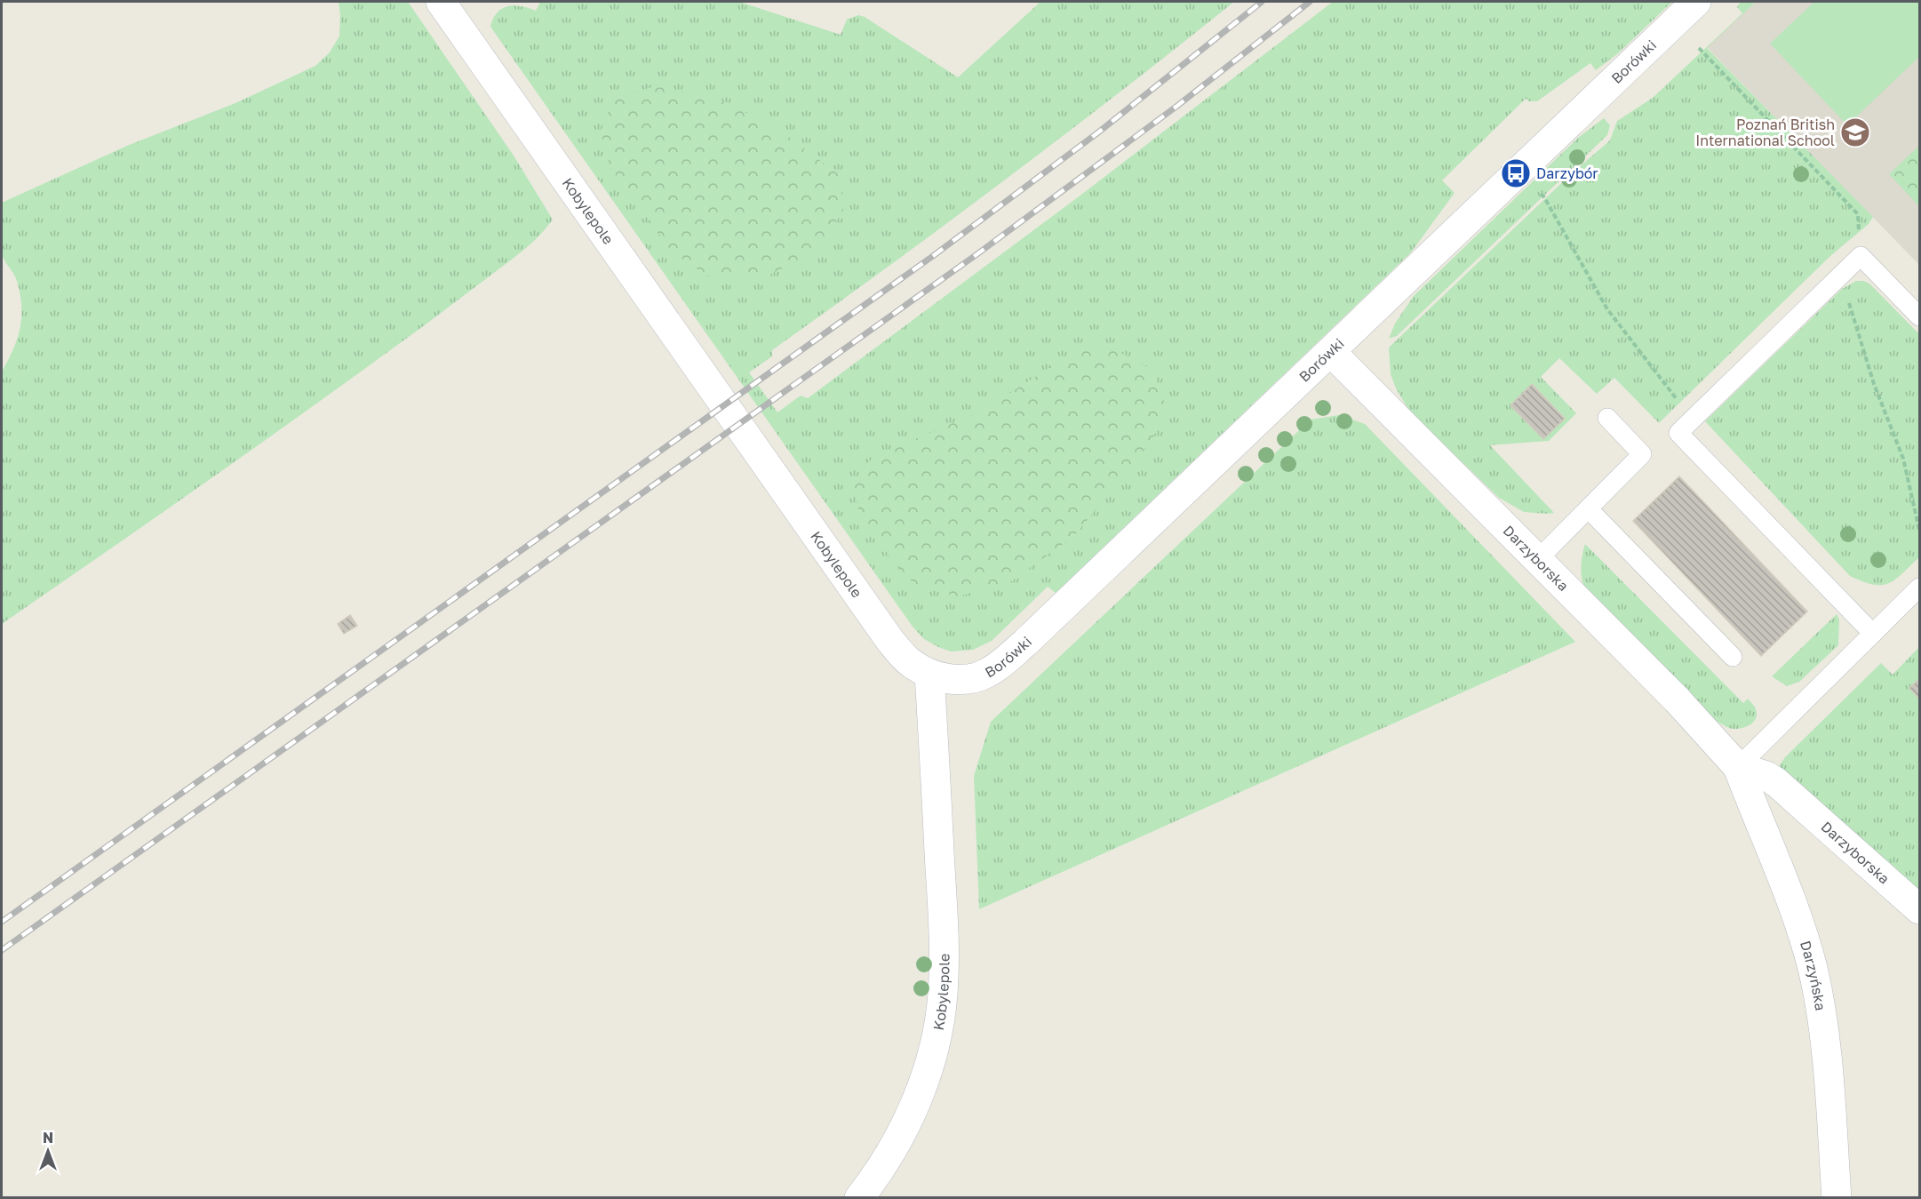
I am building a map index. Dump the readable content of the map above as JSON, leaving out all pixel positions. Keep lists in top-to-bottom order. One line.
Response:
{"streets":{"street":["Borówki","Kobylepole","Darzyborska","Darzyńska"]},"crossings":[["Borówki","Kobylepole"],["Borówki","Darzyborska"],["Darzyborska","Darzyńska"]],"places":{"school or university":["Poznań British International School"],"bus stop":["Darzybór"]},"north":"top"}
